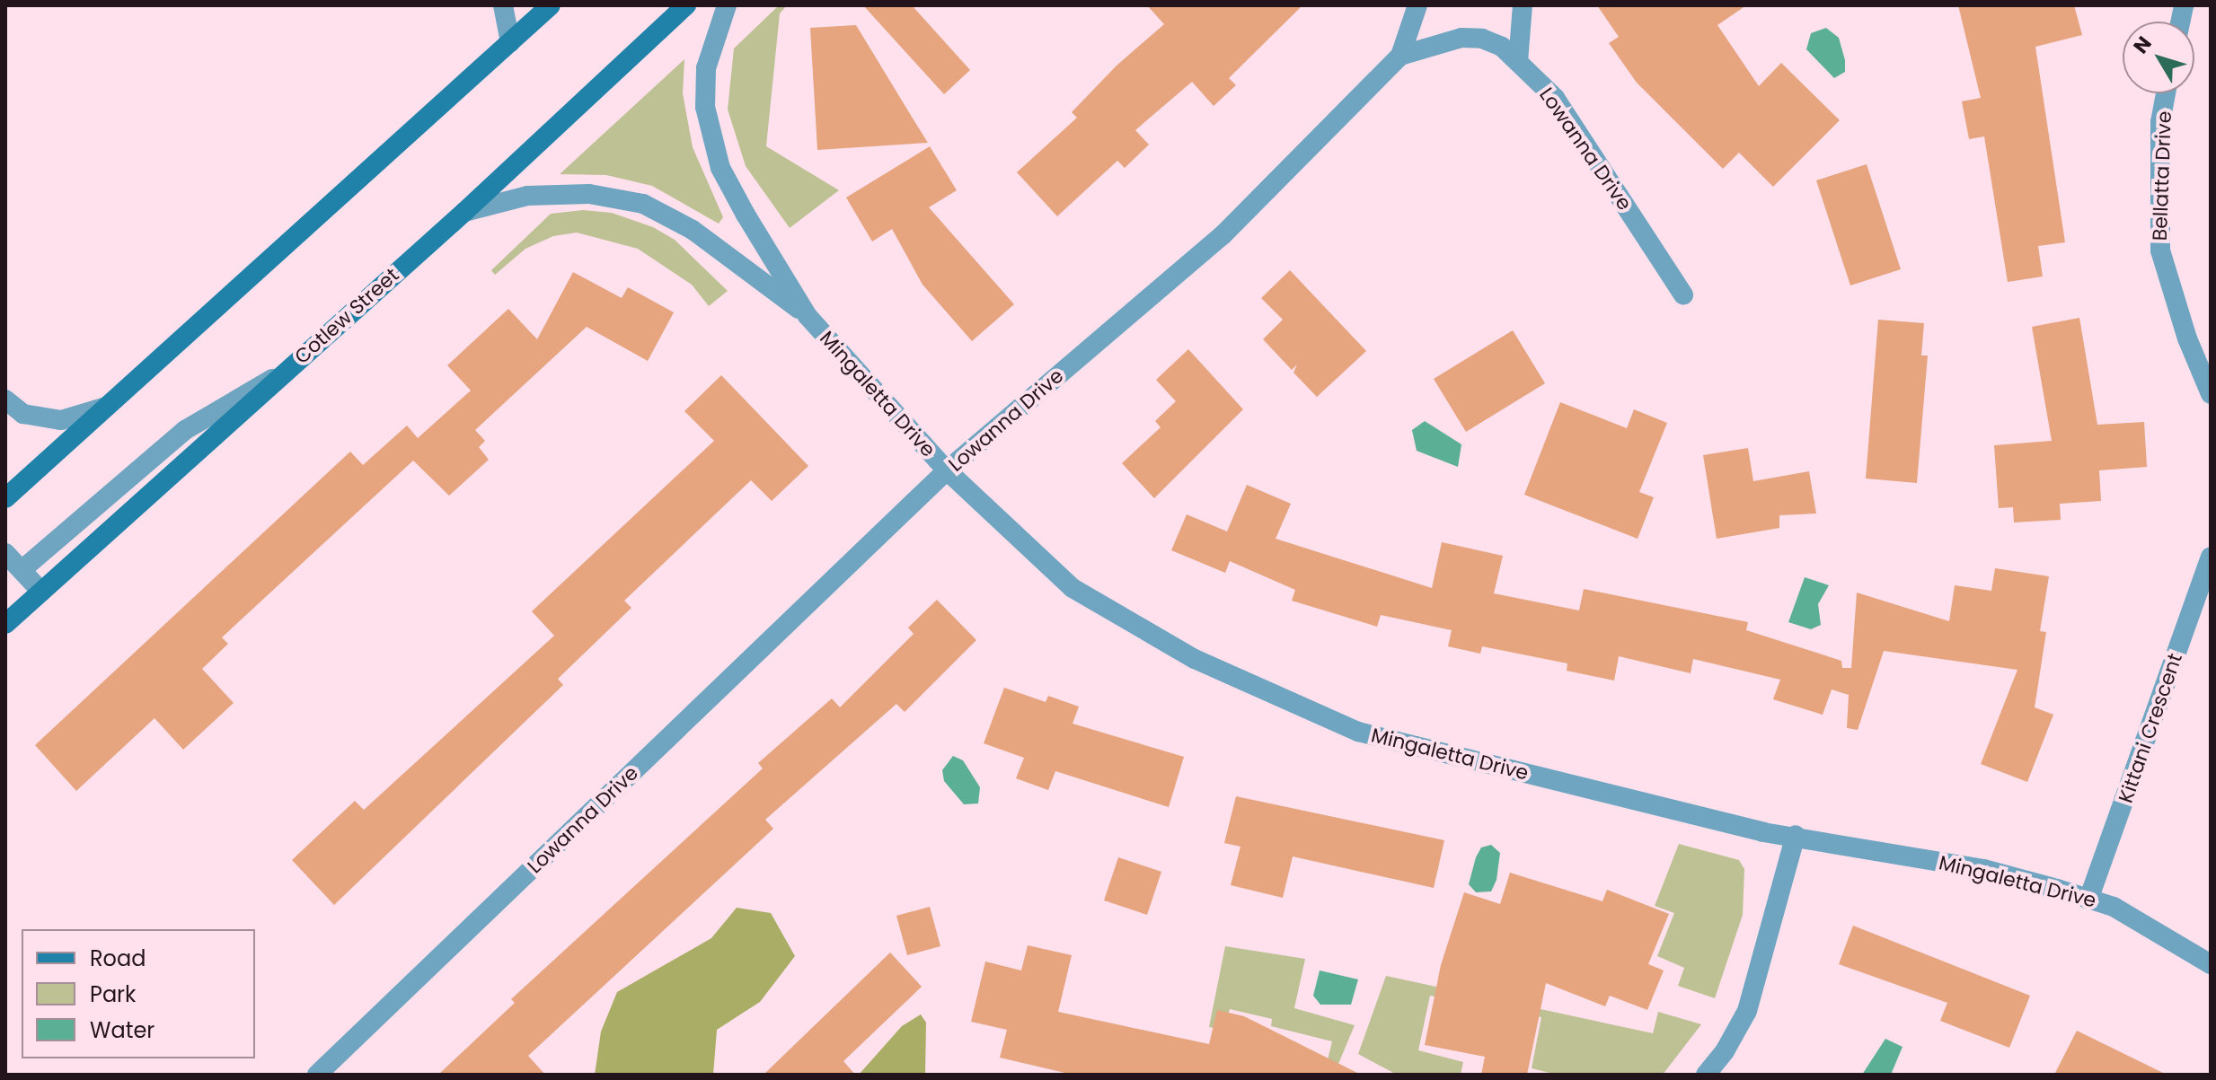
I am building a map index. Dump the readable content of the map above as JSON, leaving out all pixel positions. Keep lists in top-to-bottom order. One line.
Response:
{"streets":{"main road":["Cotlew Street"],"street":["Lowanna Drive","Bellatta Drive","Mingaletta Drive","Kittani Crescent"]},"crossings":[["Lowanna Drive","Mingaletta Drive"],["Cotlew Street","Mingaletta Drive"],["Mingaletta Drive","Kittani Crescent"]],"legend":["Road","Park","Water"],"north":"top left"}
